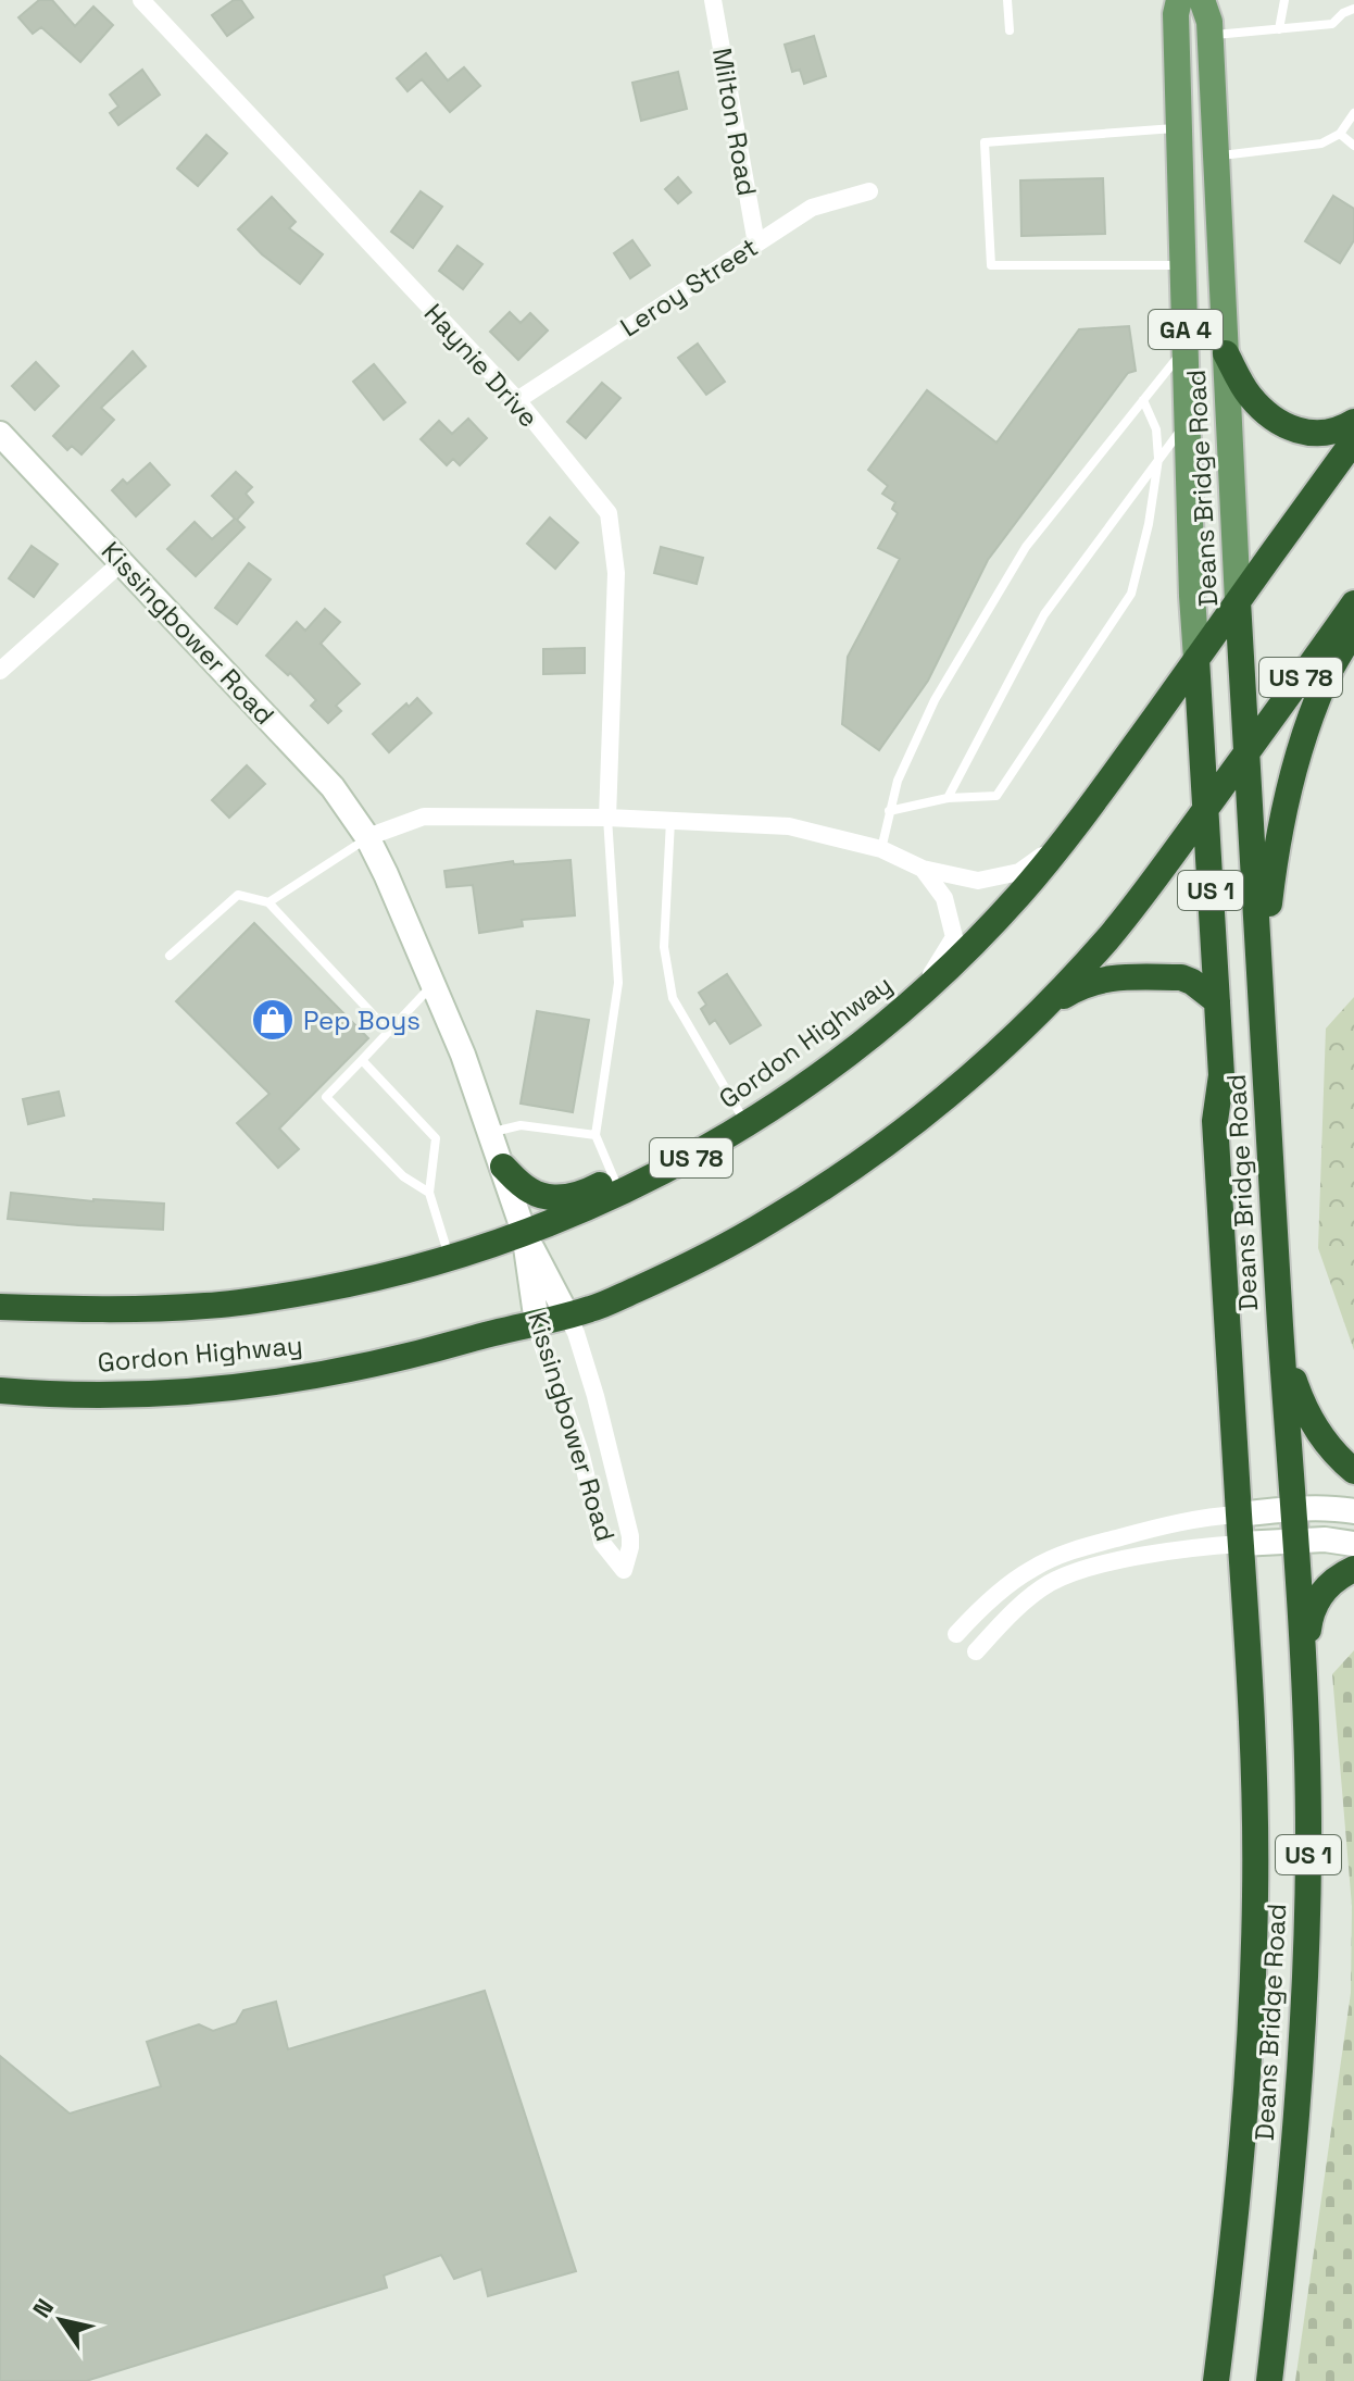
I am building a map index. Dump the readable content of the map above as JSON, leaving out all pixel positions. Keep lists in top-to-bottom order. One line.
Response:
{"streets":{"highway":["GA 4","Deans Bridge Road","US 78","US 1","Gordon Highway"],"street":["Milton Road","Leroy Street","Haynie Drive","Kissingbower Road"]},"crossings":[["Milton Road","Leroy Street"],["Leroy Street","Haynie Drive"],["Deans Bridge Road","US 1"],["Deans Bridge Road","Gordon Highway"],["Kissingbower Road","Gordon Highway"]],"places":{"shop":["Pep Boys"]},"north":"top left"}
